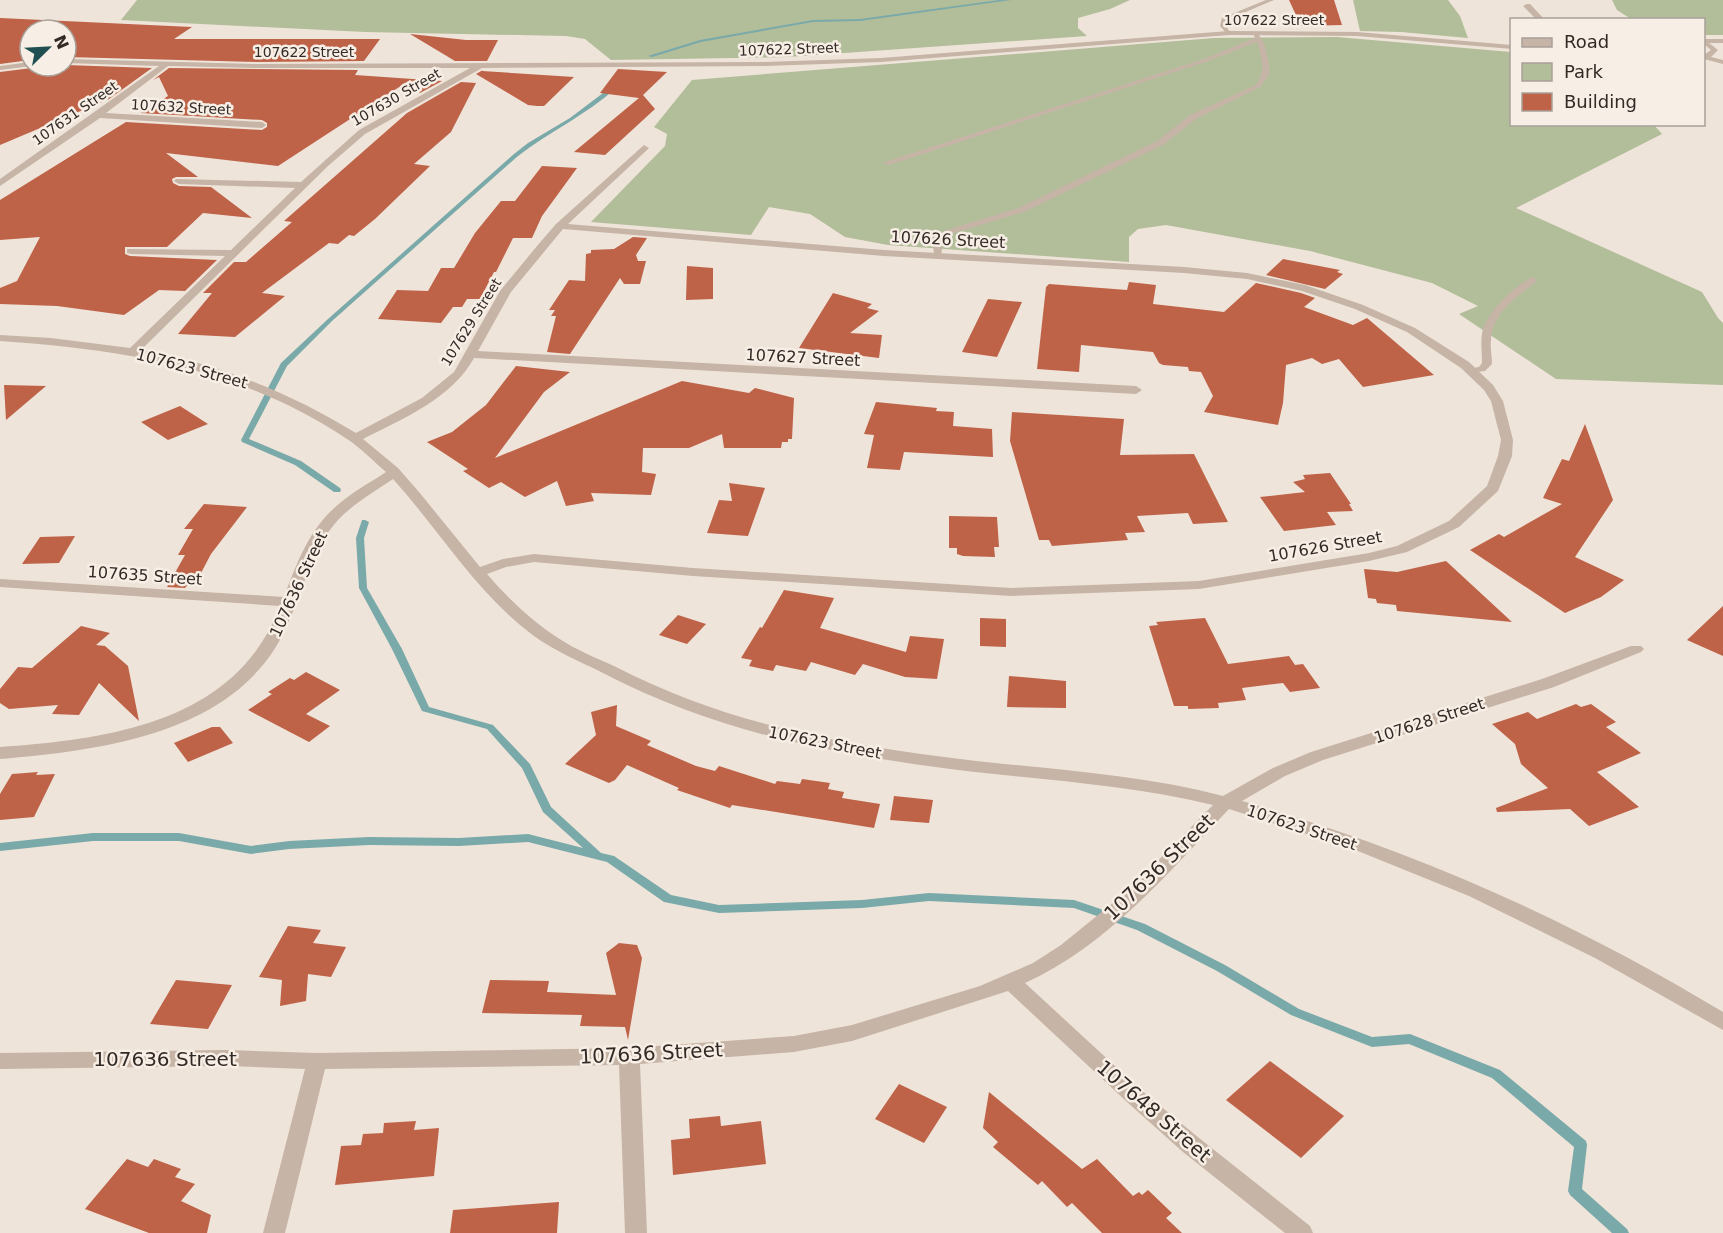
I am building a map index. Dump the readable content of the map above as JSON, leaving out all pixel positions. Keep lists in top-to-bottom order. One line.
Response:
{"streets":{"street":["107622 Street","107630 Street","107632 Street","107631 Street","107626 Street","107629 Street","107627 Street","107623 Street","107635 Street","107636 Street","107628 Street","107648 Street"]},"crossings":[["107622 Street","107630 Street"],["107622 Street","107631 Street"],["107630 Street","107623 Street"],["107632 Street","107631 Street"],["107626 Street","107629 Street"],["107626 Street","107623 Street"],["107629 Street","107627 Street"],["107629 Street","107623 Street"],["107623 Street","107636 Street"],["107623 Street","107628 Street"],["107635 Street","107636 Street"],["107636 Street","107628 Street"],["107636 Street","107648 Street"]],"legend":["Road","Park","Building"],"north":"top right"}
